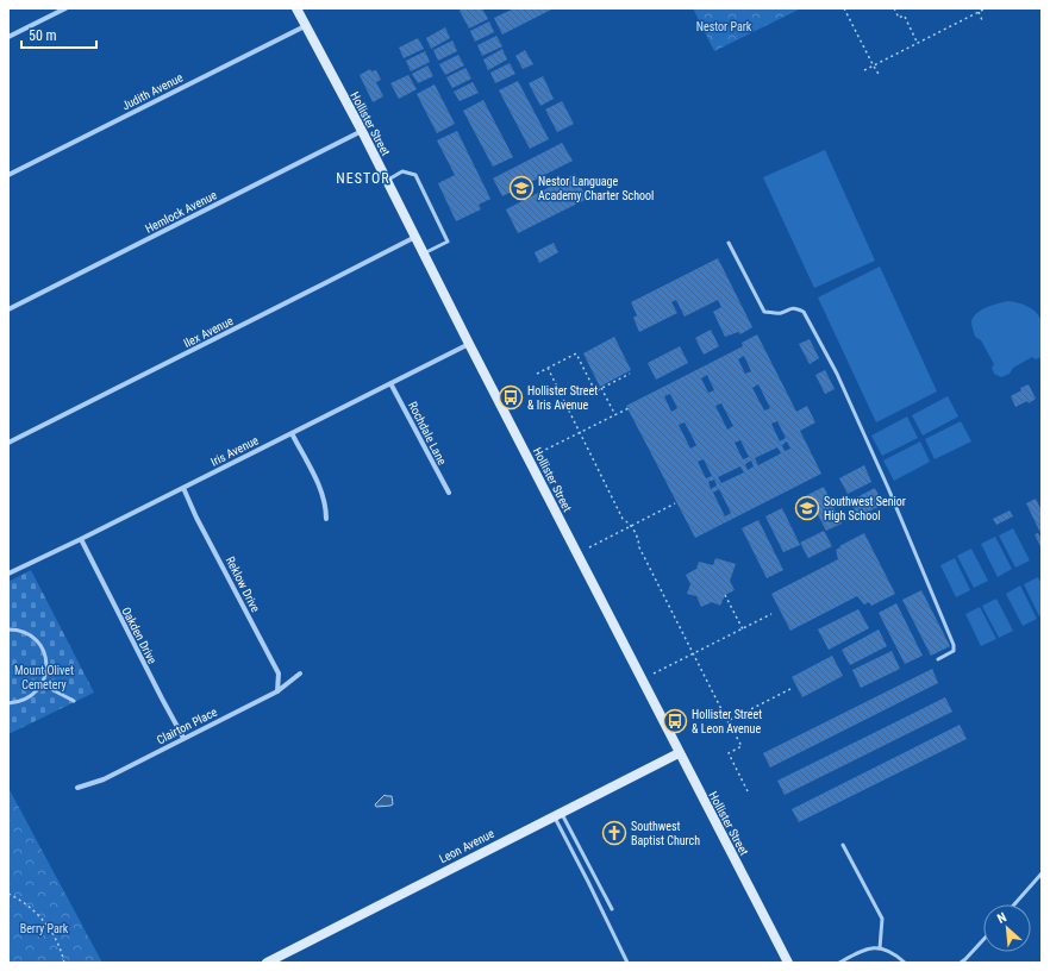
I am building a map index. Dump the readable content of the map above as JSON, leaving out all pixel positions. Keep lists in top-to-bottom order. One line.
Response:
{"streets":{"main road":["Hollister Street","Leon Avenue"],"street":["Judith Avenue","Hemlock Avenue","Ilex Avenue","Rochdale Lane","Iris Avenue","Reklow Drive","Oakden Drive","Clairton Place"]},"crossings":[["Judith Avenue","Hollister Street"],["Hollister Street","Hemlock Avenue"],["Hollister Street","Ilex Avenue"],["Hollister Street","Iris Avenue"],["Hollister Street","Leon Avenue"],["Rochdale Lane","Iris Avenue"],["Iris Avenue","Reklow Drive"],["Iris Avenue","Oakden Drive"],["Reklow Drive","Clairton Place"],["Oakden Drive","Clairton Place"]],"districts":["NESTOR"],"parks":["Nestor Park","Mount Olivet Cemetery","Berry Park"],"places":{"school or university":["Nestor Language Academy Charter School","Southwest Senior High School"],"bus stop":["Hollister Street & Iris Avenue","Hollister Street & Leon Avenue"],"church":["Southwest Baptist Church"]},"scale_bar":"50 m","north":"top left"}
